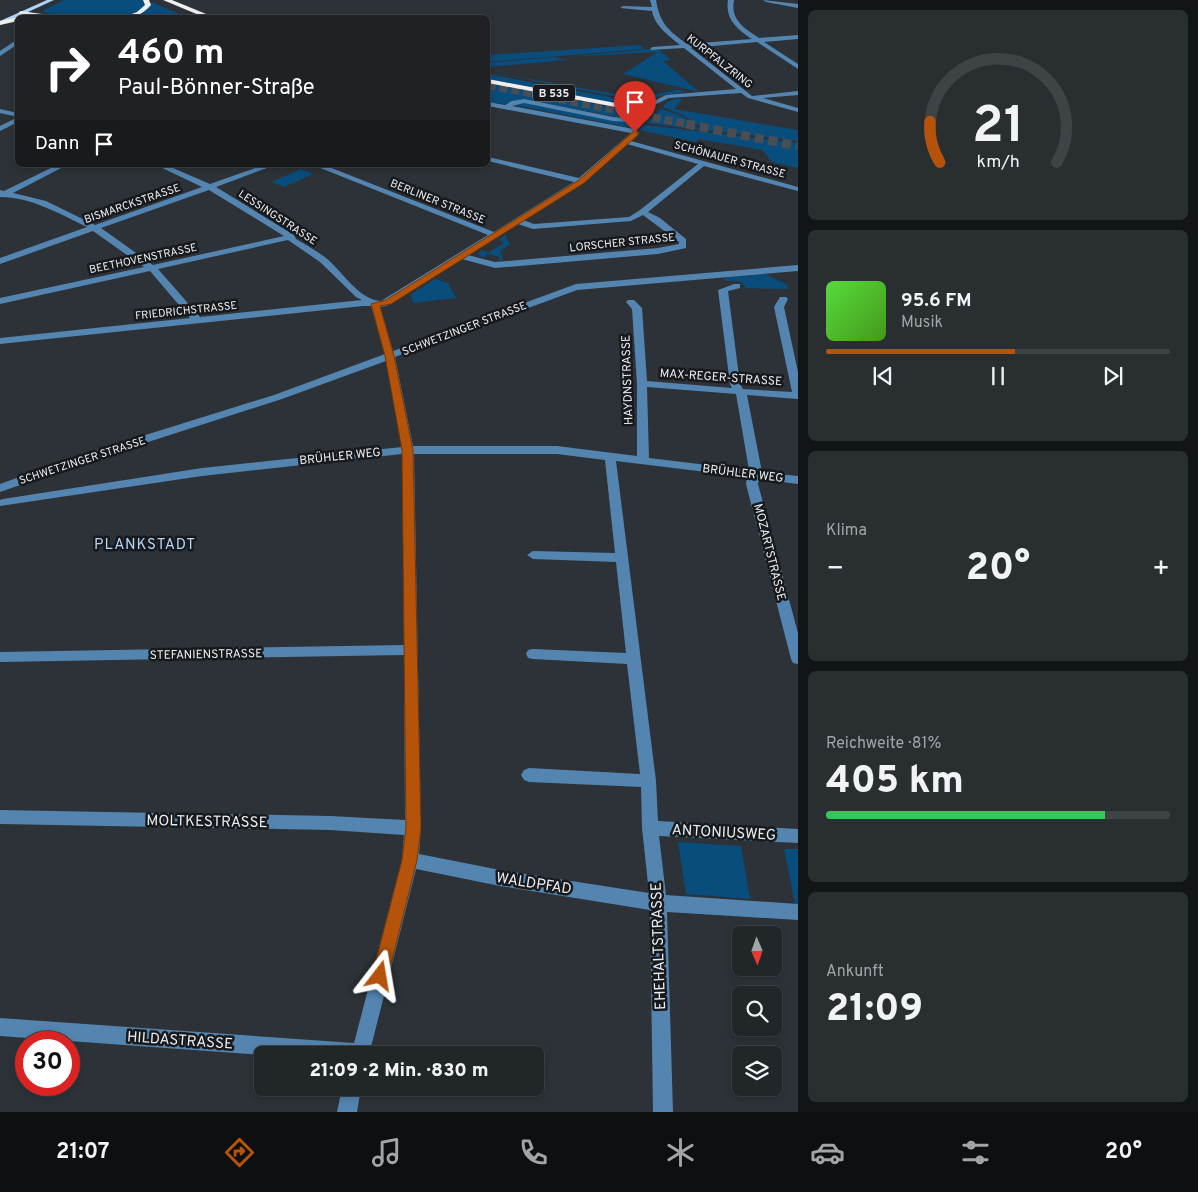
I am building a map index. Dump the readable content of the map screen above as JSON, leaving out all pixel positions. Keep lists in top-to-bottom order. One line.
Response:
{"streets":{"highway":["B 535"],"street":["KURPFALZRING","SCHÖNAUER STRASSE","BERLINER STRASSE","BISMARCKSTRASSE","LESSINGSTRASSE","LORSCHER STRASSE","BEETHOVENSTRASSE","FRIEDRICHSTRASSE","SCHWETZINGER STRASSE","MAX-REGER-STRASSE","HAYDNSTRASSE","BRÜHLER WEG","MOZARTSTRASSE","STEFANIENSTRASSE","MOLTKESTRASSE","ANTONIUSWEG","WALDPFAD","EHEHALTSTRASSE","HILDASTRASSE"]},"crossings":[["SCHÖNAUER STRASSE","FRIEDRICHSTRASSE"],["BERLINER STRASSE","FRIEDRICHSTRASSE"],["BISMARCKSTRASSE","LESSINGSTRASSE"],["LESSINGSTRASSE","BEETHOVENSTRASSE"],["LESSINGSTRASSE","FRIEDRICHSTRASSE"],["LORSCHER STRASSE","FRIEDRICHSTRASSE"],["MAX-REGER-STRASSE","HAYDNSTRASSE"],["MAX-REGER-STRASSE","MOZARTSTRASSE"],["HAYDNSTRASSE","BRÜHLER WEG"],["BRÜHLER WEG","MOZARTSTRASSE"],["BRÜHLER WEG","EHEHALTSTRASSE"],["ANTONIUSWEG","EHEHALTSTRASSE"],["WALDPFAD","EHEHALTSTRASSE"]],"districts":["PLANKSTADT"],"north":"bottom","page":{"turn":["460 m","Paul-Bönner-Straße"],"then":"Dann","song":["95.6 FM","Musik"],"tile":["Klima",["Reichweite · 81%","405 km"],["Ankunft","21:09"]],"heat":["−","20°","+"],"limit":"30","trip":"21:09 · 2 Min. · 830 m","tabs":["21:07","20°"],"gauge":["21","km/h"]}}
